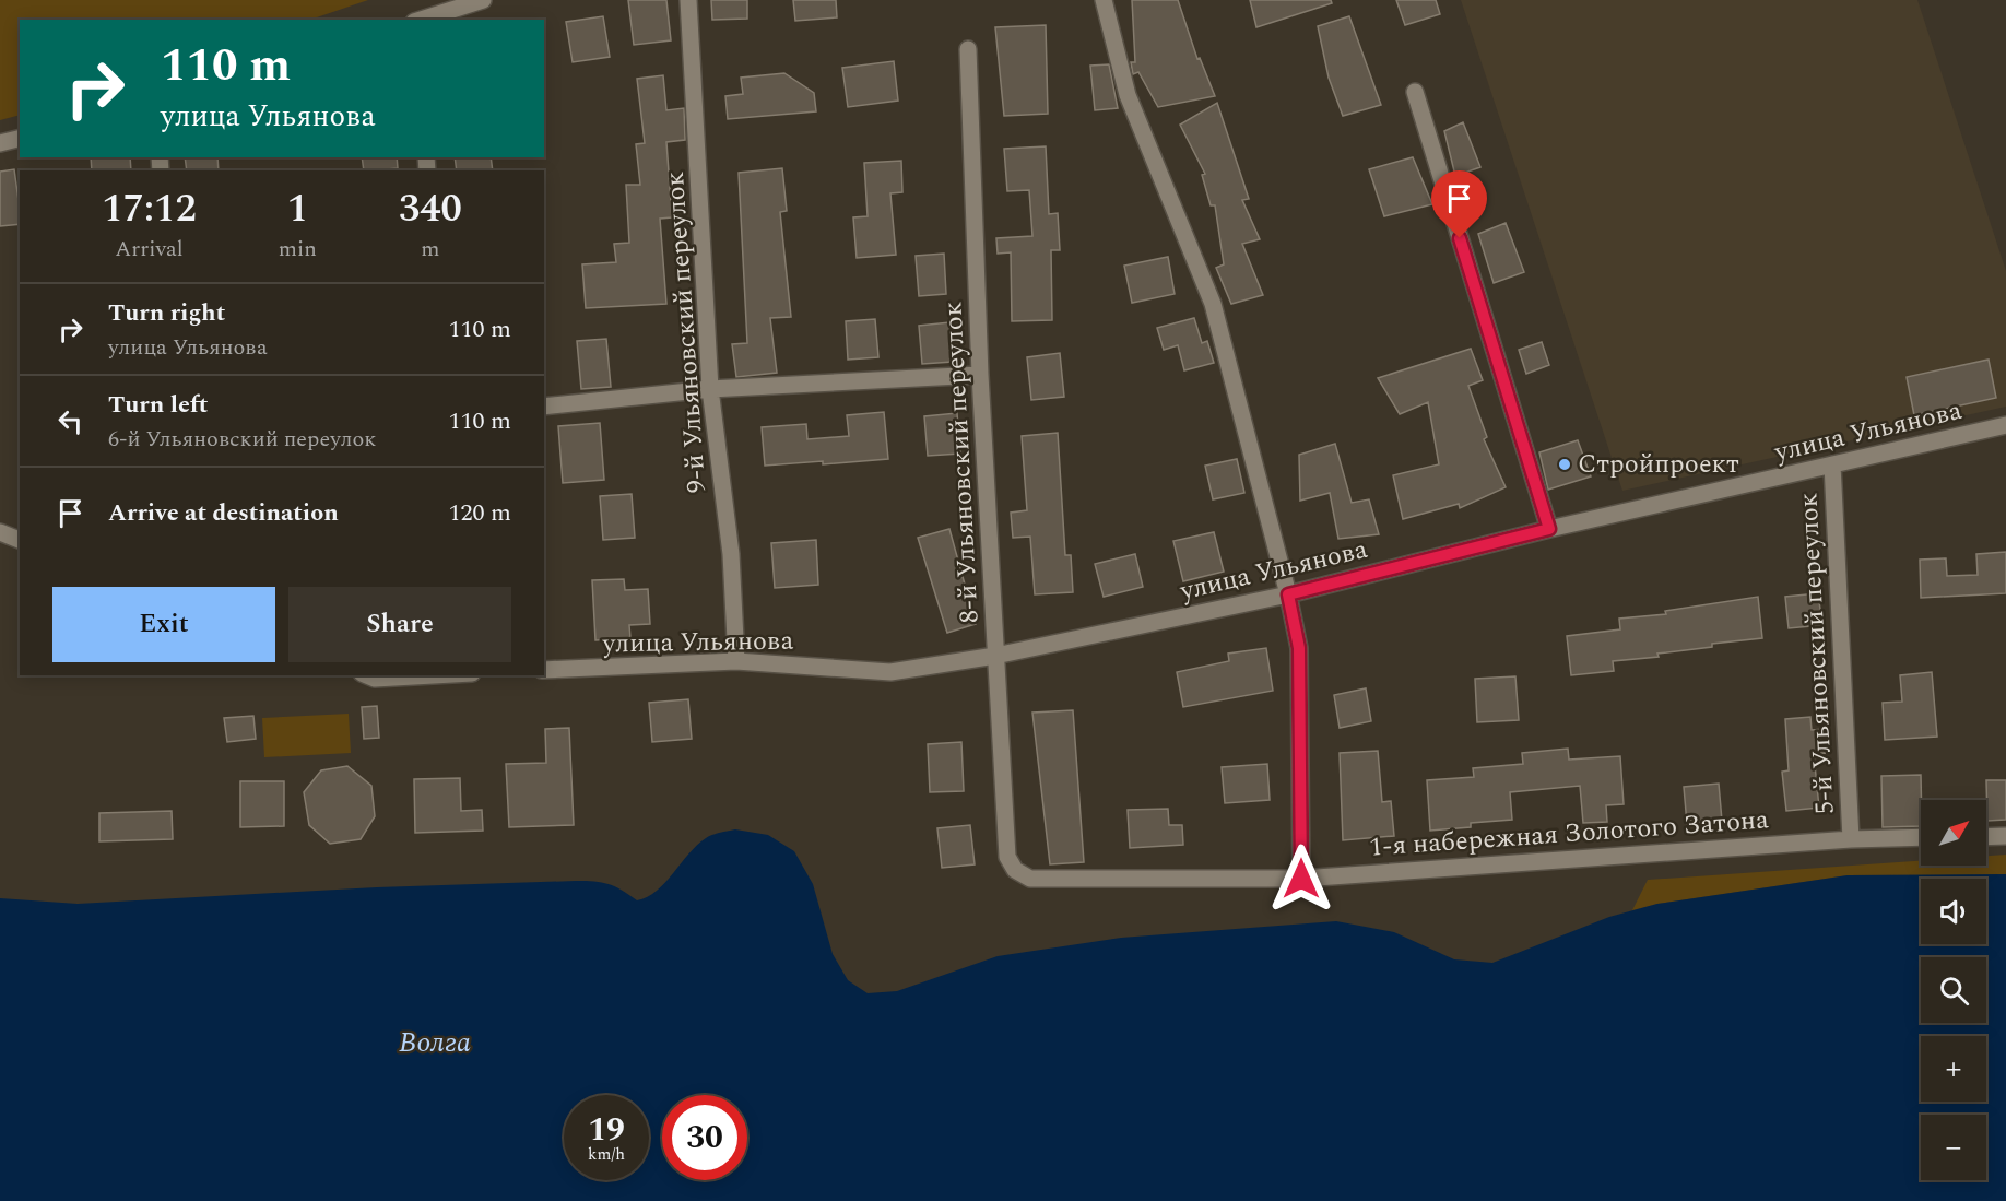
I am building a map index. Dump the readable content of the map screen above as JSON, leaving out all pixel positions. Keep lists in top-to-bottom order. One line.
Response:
{"streets":{"street":["9-й Ульяновский переулок","улица Ульянова","8-й Ульяновский переулок","5-й Ульяновский переулок","1-я набережная Золотого Затона"]},"crossings":[["9-й Ульяновский переулок","улица Ульянова"],["улица Ульянова","8-й Ульяновский переулок"],["улица Ульянова","5-й Ульяновский переулок"],["8-й Ульяновский переулок","1-я набережная Золотого Затона"],["5-й Ульяновский переулок","1-я набережная Золотого Затона"]],"water":["Волга"],"places":["Стройпроект"],"north":"top right","page":{"turn":["110 m","улица Ульянова"],"eta":["17:12","Arrival","1","min","340","m"],"list":[{"name":"Turn right","note":"улица Ульянова","value":"110 m"},{"name":"Turn left","note":"6-й Ульяновский переулок","value":"110 m"},{"name":"Arrive at destination","value":"120 m"}],"buttons":["Exit","Share"],"map_buttons":["+","−"],"speed":"19 km/h","limit":"30"}}
